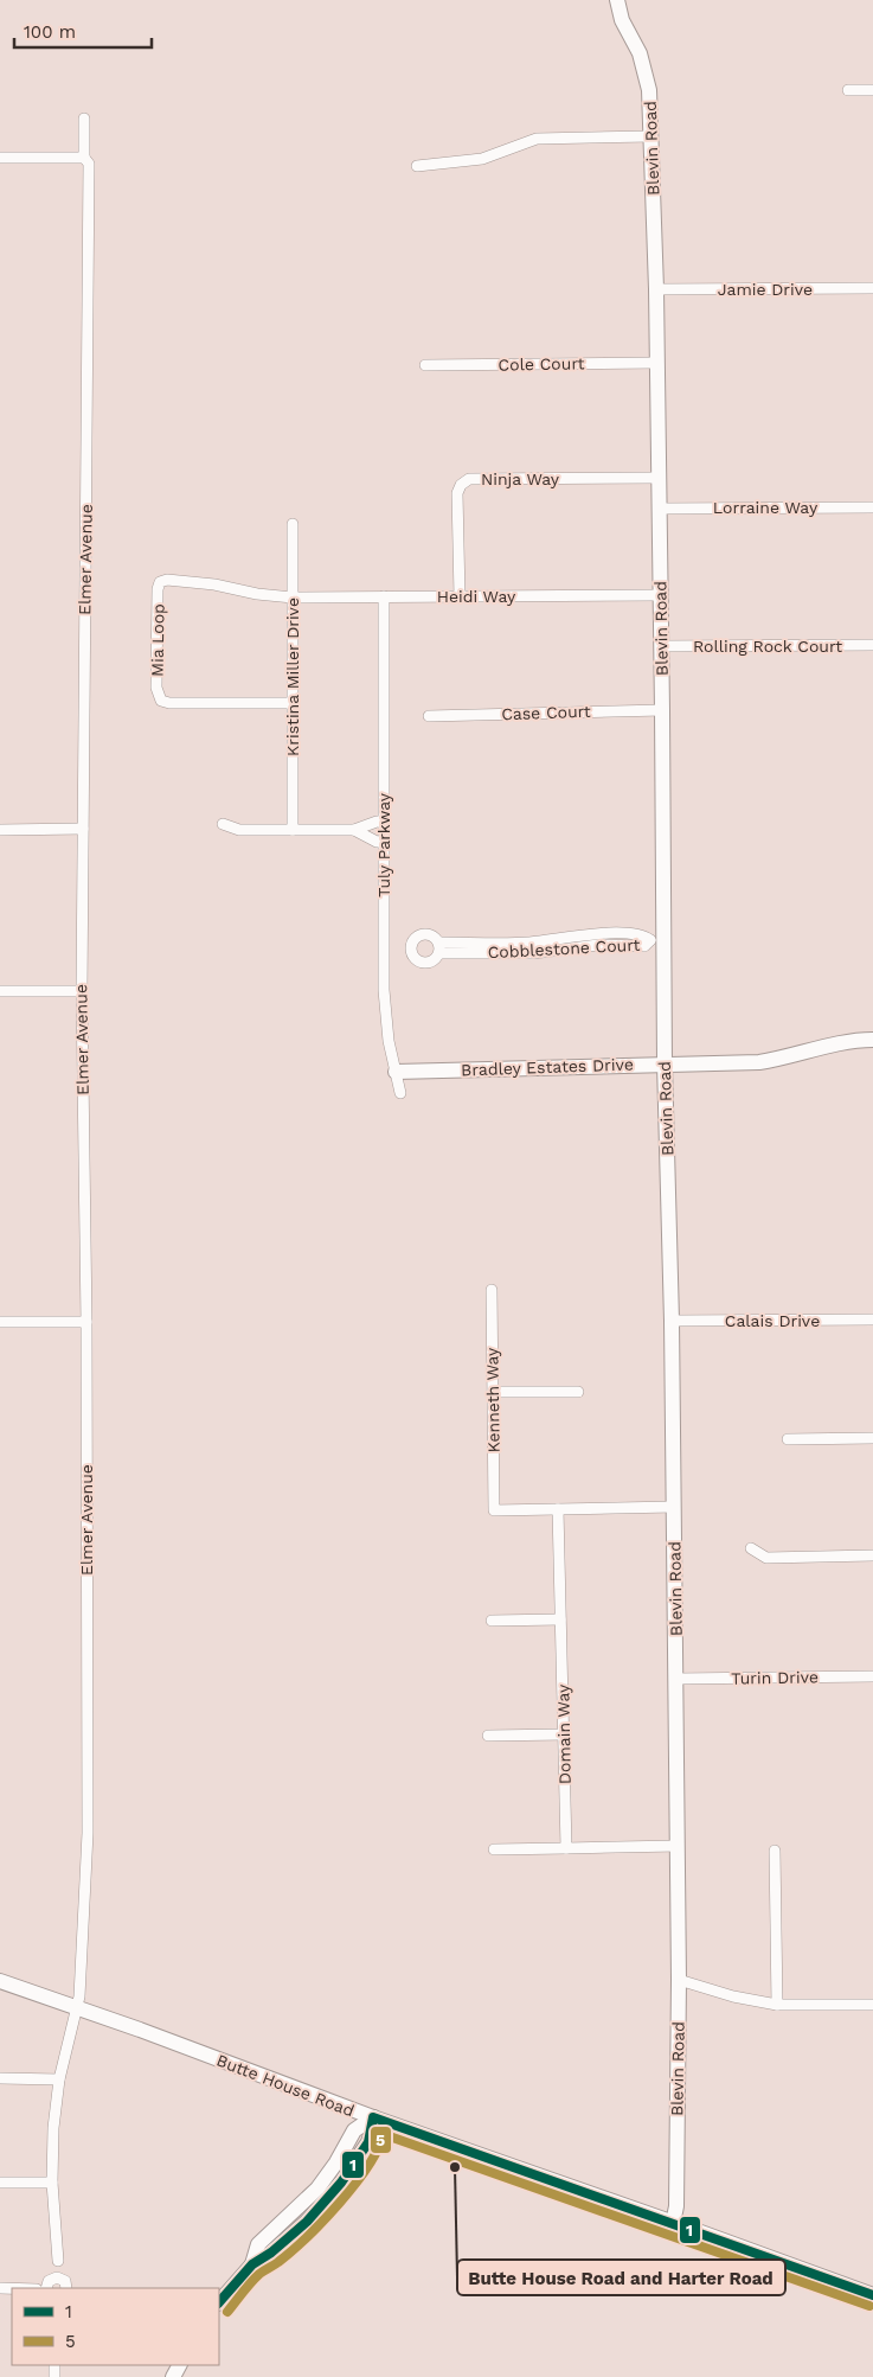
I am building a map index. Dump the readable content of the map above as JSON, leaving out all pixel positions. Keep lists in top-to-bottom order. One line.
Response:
{"streets":{"street":["Blevin Road","Jamie Drive","Cole Court","Ninja Way","Lorraine Way","Elmer Avenue","Heidi Way","Mia Loop","Rolling Rock Court","Kristina Miller Drive","Case Court","Tuly Parkway","Cobblestone Court","Bradley Estates Drive","Calais Drive","Kenneth Way","Turin Drive","Domain Way","Butte House Road"]},"crossings":[["Blevin Road","Jamie Drive"],["Blevin Road","Cole Court"],["Blevin Road","Ninja Way"],["Blevin Road","Lorraine Way"],["Blevin Road","Heidi Way"],["Blevin Road","Rolling Rock Court"],["Blevin Road","Case Court"],["Blevin Road","Cobblestone Court"],["Blevin Road","Bradley Estates Drive"],["Blevin Road","Calais Drive"],["Blevin Road","Turin Drive"],["Blevin Road","Butte House Road"],["Ninja Way","Heidi Way"],["Elmer Avenue","Butte House Road"],["Heidi Way","Mia Loop"],["Heidi Way","Kristina Miller Drive"],["Heidi Way","Tuly Parkway"],["Mia Loop","Kristina Miller Drive"],["Tuly Parkway","Bradley Estates Drive"],["Kenneth Way","Domain Way"]],"places":["Butte House Road and Harter Road"],"lines":["transit line 1","transit line 5"],"legend":["1","5"],"scale_bar":"100 m"}
